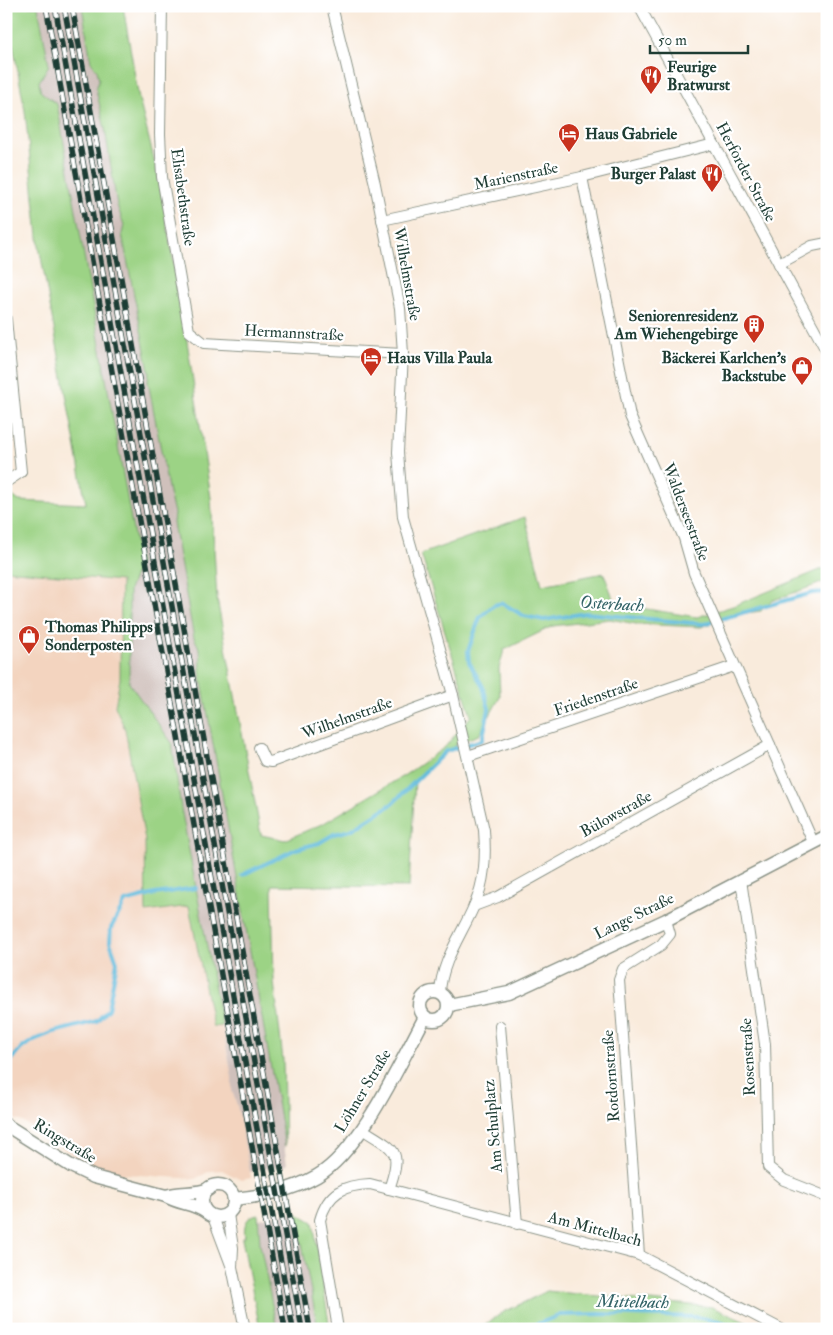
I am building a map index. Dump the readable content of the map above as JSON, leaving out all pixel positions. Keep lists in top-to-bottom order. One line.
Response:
{"streets":{"street":["Herforder Straße","Marienstraße","Elisabethstraße","Wilhelmstraße","Hermannstraße","Walderseestraße","Friedenstraße","Bülowstraße","Lange Straße","Rosenstraße","Rotdornstraße","Löhner Straße","Am Schulplatz","Ringstraße","Am Mittelbach"]},"crossings":[["Herforder Straße","Marienstraße"],["Marienstraße","Wilhelmstraße"],["Marienstraße","Walderseestraße"],["Elisabethstraße","Hermannstraße"],["Wilhelmstraße","Hermannstraße"],["Wilhelmstraße","Friedenstraße"],["Walderseestraße","Friedenstraße"],["Walderseestraße","Bülowstraße"],["Walderseestraße","Lange Straße"],["Lange Straße","Rosenstraße"],["Lange Straße","Rotdornstraße"],["Lange Straße","Löhner Straße"],["Rotdornstraße","Am Mittelbach"],["Löhner Straße","Ringstraße"],["Am Schulplatz","Am Mittelbach"]],"water":["Osterbach","Mittelbach"],"places":{"restaurant":["Feurige Bratwurst","Burger Palast"],"hotel":["Haus Gabriele","Haus Villa Paula"],"building":["Seniorenresidenz Am Wiehengebirge"],"shop":["Bäckerei Karlchen's Backstube","Thomas Philipps Sonderposten"]},"scale_bar":"50 m"}
